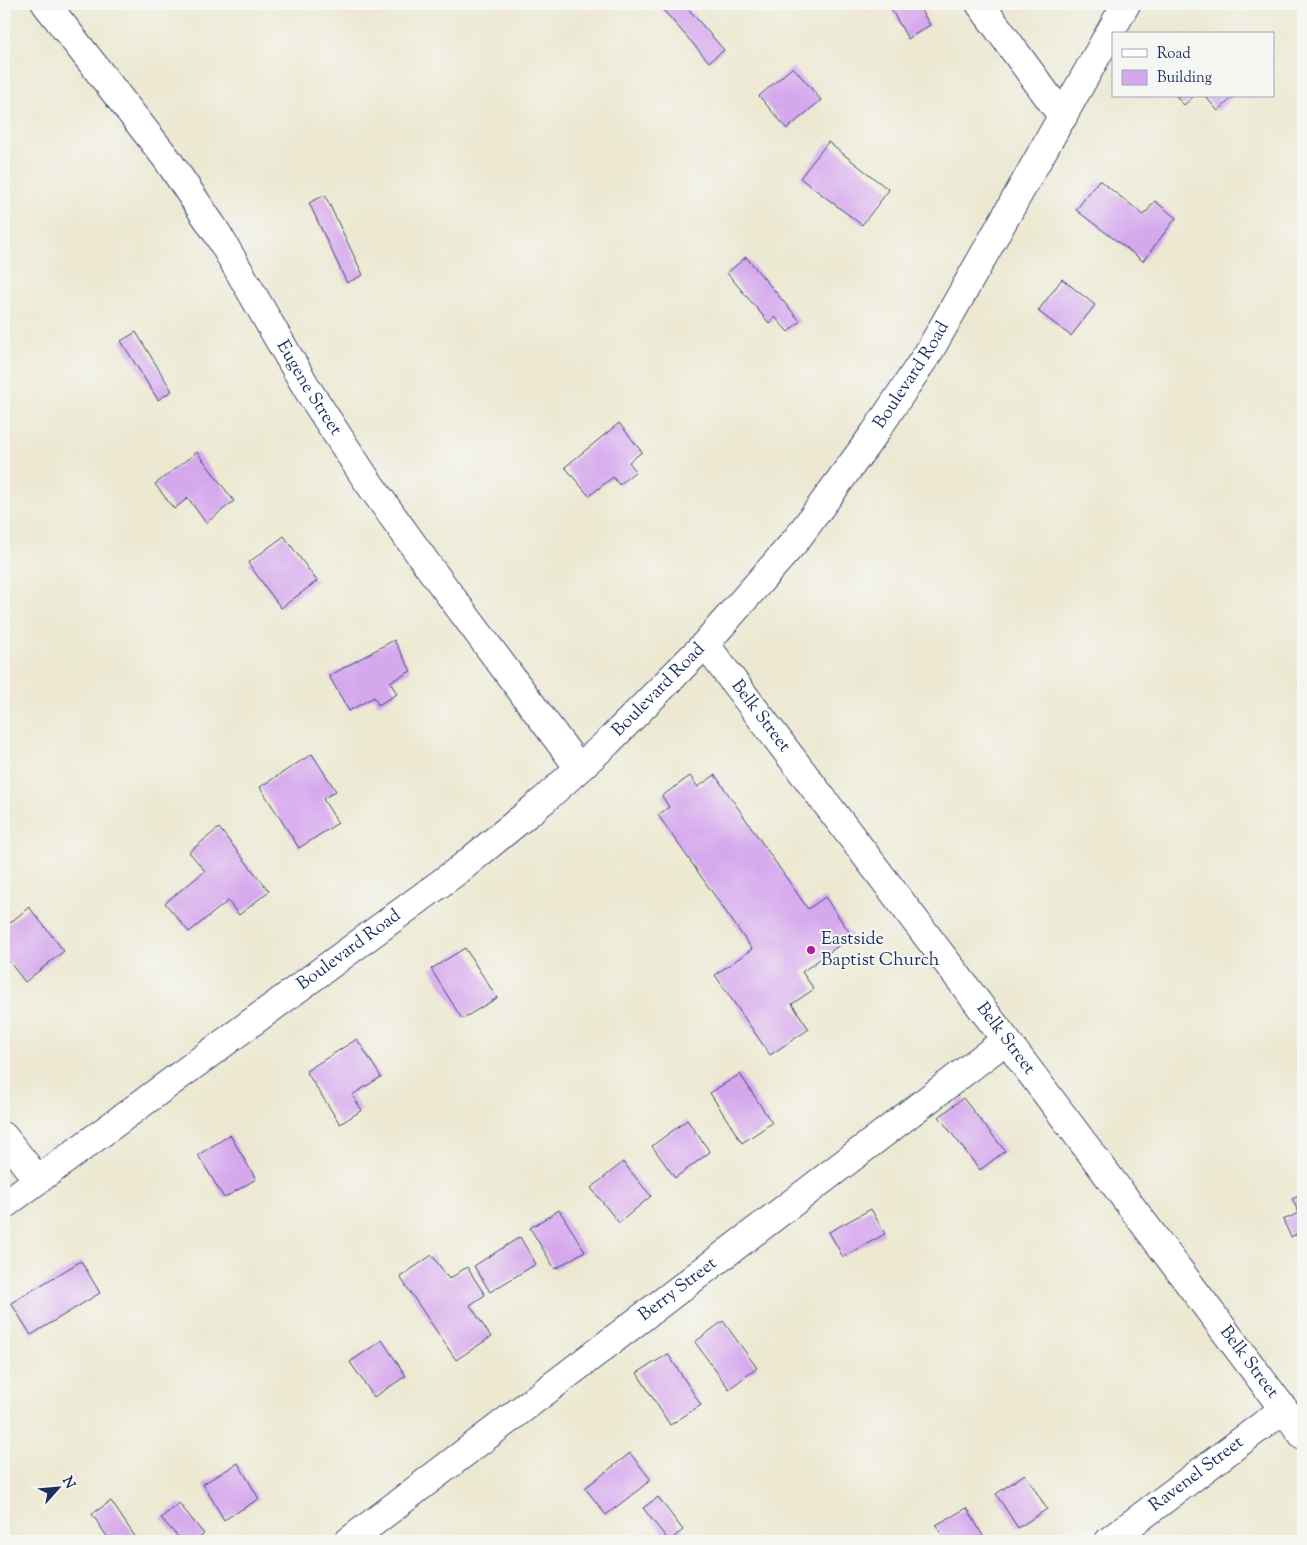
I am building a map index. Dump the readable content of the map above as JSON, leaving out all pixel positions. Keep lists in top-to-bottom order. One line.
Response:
{"streets":{"street":["Boulevard Road","Eugene Street","Belk Street","Berry Street","Ravenel Street"]},"crossings":[["Boulevard Road","Eugene Street"],["Boulevard Road","Belk Street"],["Belk Street","Berry Street"],["Belk Street","Ravenel Street"]],"places":["Eastside Baptist Church"],"legend":["Road","Building"],"north":"top right"}
